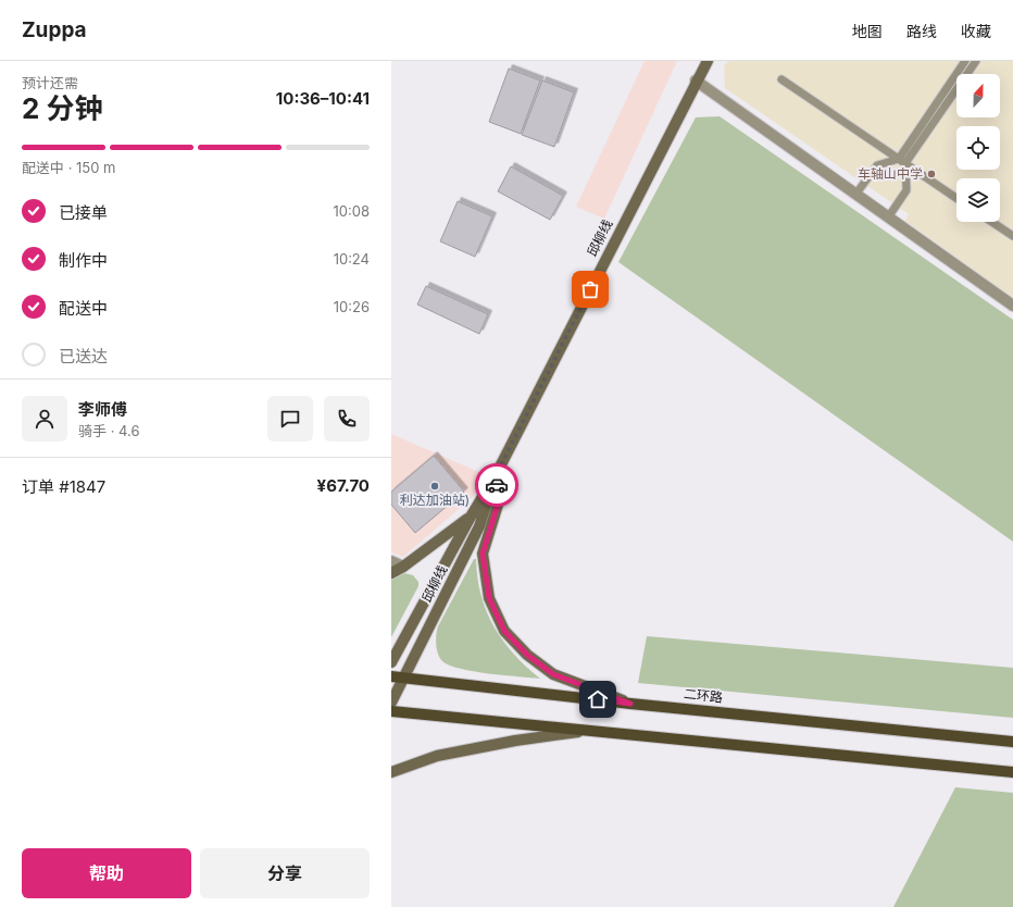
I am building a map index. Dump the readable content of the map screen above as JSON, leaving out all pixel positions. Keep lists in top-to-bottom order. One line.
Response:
{"streets":{"main road":["邱柳线","二环路"]},"crossings":[["邱柳线","二环路"]],"places":["车轴山中学","利达加油站)"],"north":"top","page":{"header":"Zuppa","nav":["地图","路线","收藏"],"heading":["2 分钟","预计还需","10:36–10:41"],"panel":["李师傅","骑手 · 4.6","订单 #1847","¥67.70"],"bar":"配送中 · 150 m","list":[["已接单","10:08"],["制作中","10:24"],["配送中","10:26"],"已送达"],"buttons":["帮助","分享"]}}
